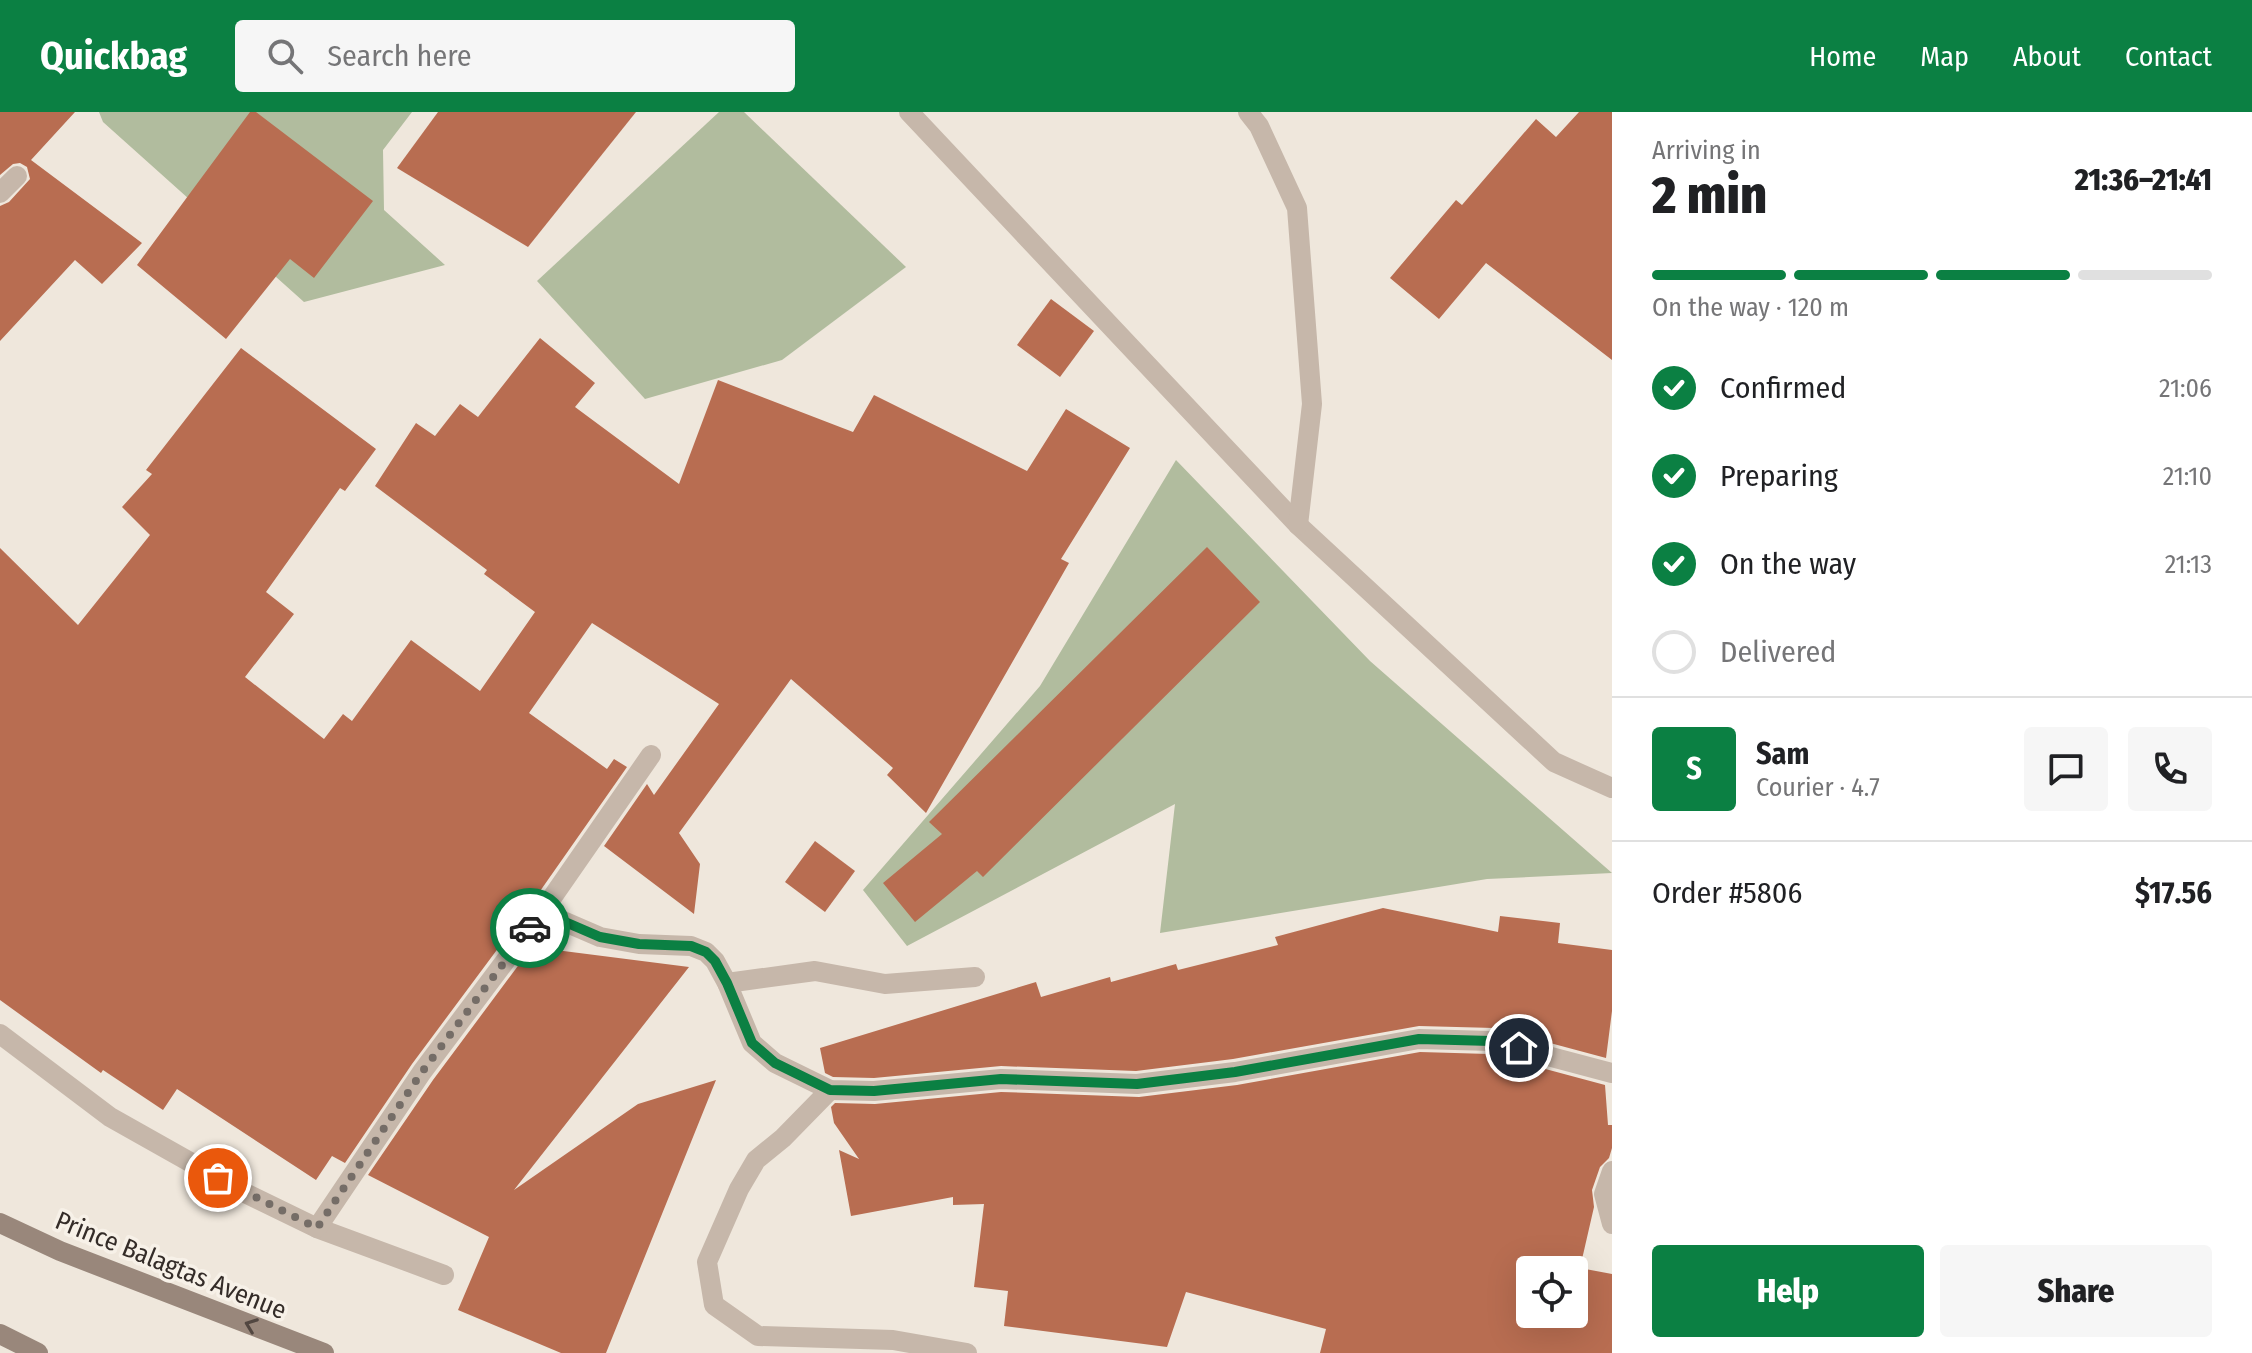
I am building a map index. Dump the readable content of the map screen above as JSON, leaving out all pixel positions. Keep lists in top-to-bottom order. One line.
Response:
{"streets":{"main road":["Prince Balagtas Avenue"]},"one_way":["Prince Balagtas Avenue"],"page":{"header":"Quickbag","search":"Search here","nav":["Home","Map","About","Contact"],"heading":["2 min","Arriving in","21:36–21:41"],"panel":["Sam","Courier · 4.7","Order #5806","$17.56"],"bar":"On the way · 120 m","list":[["Confirmed","21:06"],["Preparing","21:10"],["On the way","21:13"],"Delivered"],"round":"S","buttons":["Help","Share"]}}
